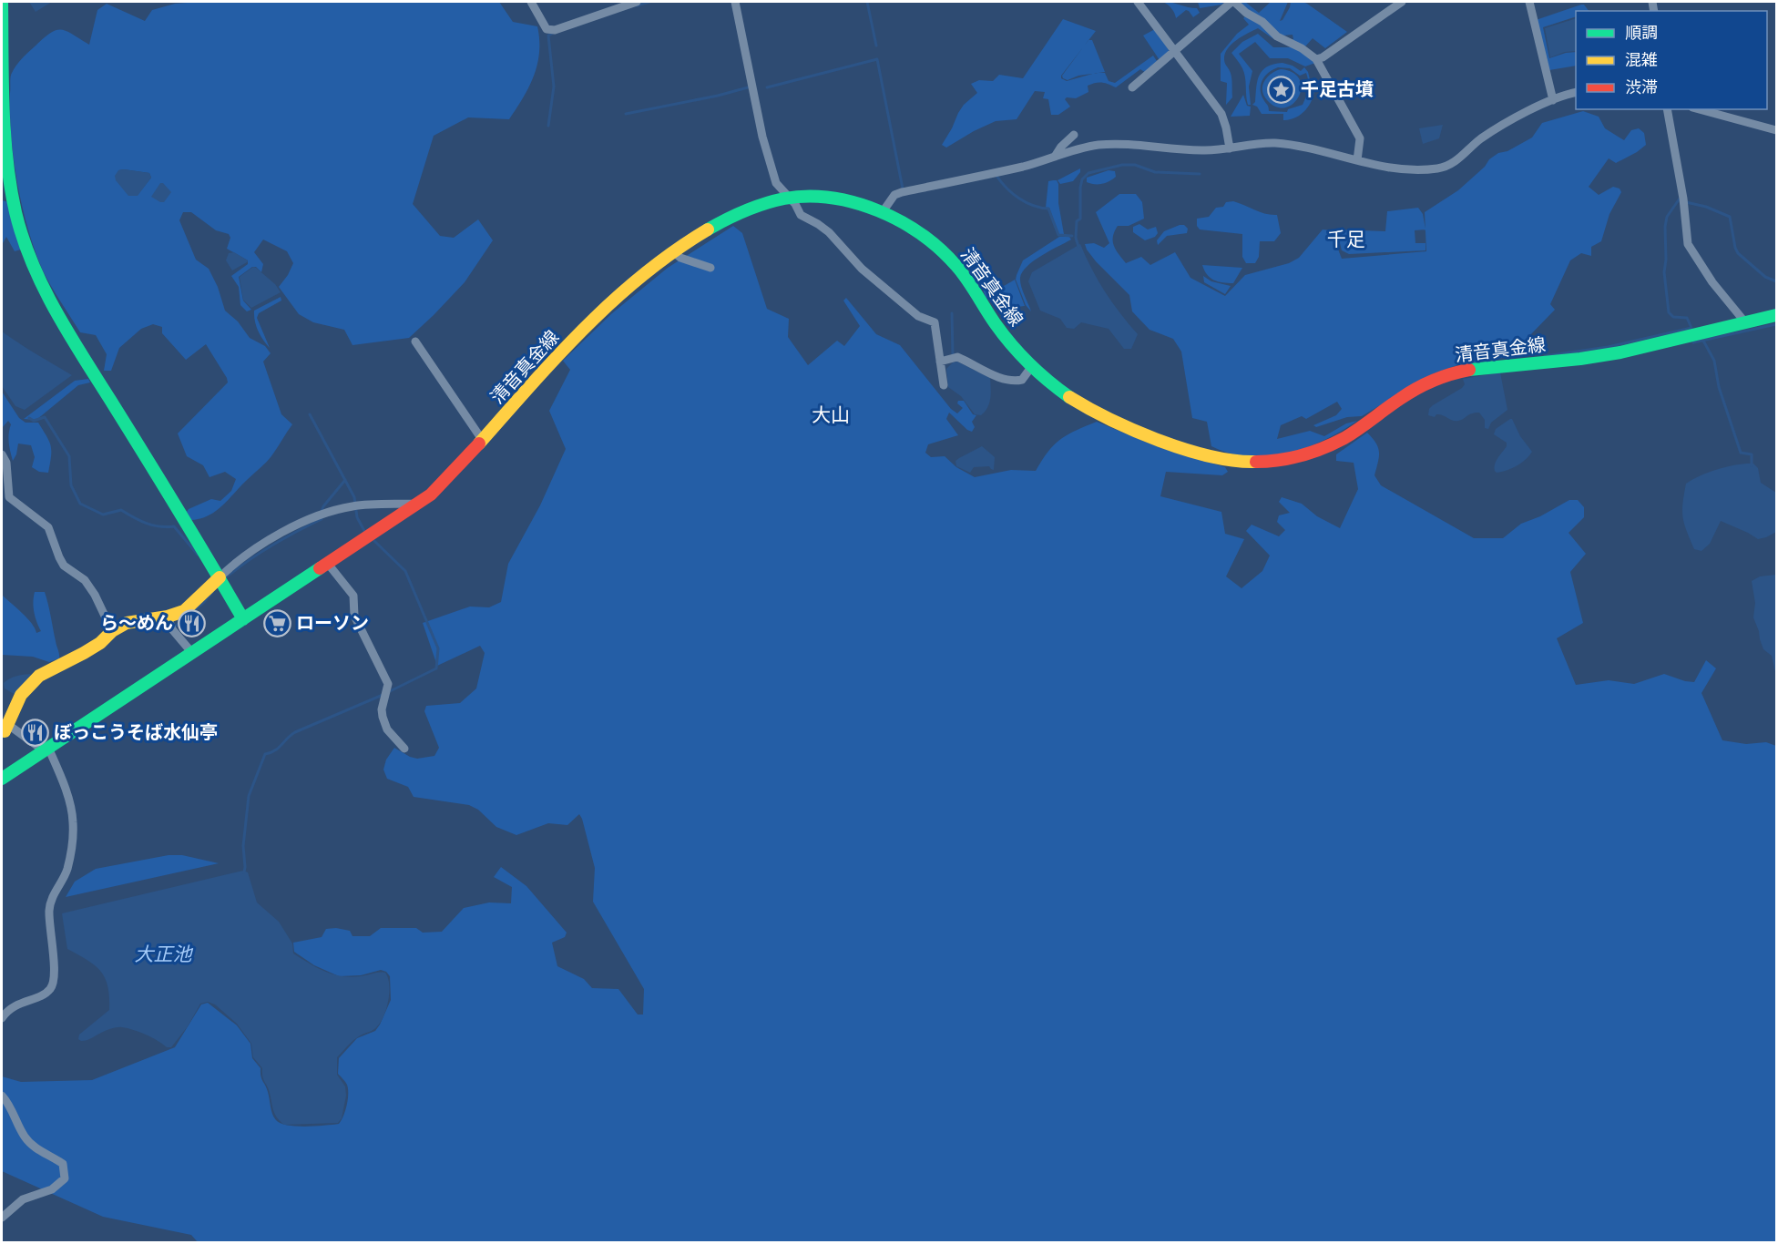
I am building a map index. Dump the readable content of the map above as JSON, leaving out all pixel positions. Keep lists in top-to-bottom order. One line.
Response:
{"streets":{"main road":["清音真金線"]},"districts":["千足","大山"],"water":["大正池"],"places":{"place":["千足古墳"],"restaurant":["ら～めん","ぼっこうそば水仙亭"],"supermarket":["ローソン"]},"legend":["順調","混雑","渋滞"]}
